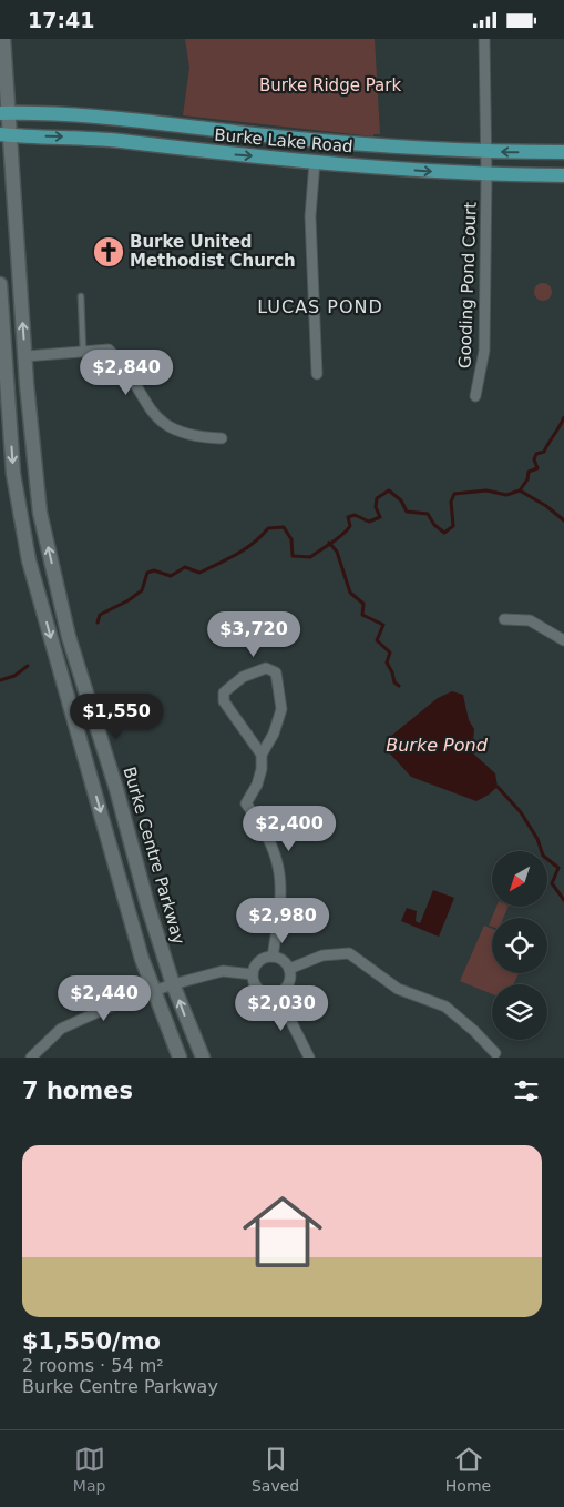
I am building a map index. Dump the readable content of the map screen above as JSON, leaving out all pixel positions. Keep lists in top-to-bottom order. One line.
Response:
{"streets":{"main road":["Burke Lake Road","Burke Centre Parkway"],"street":["Gooding Pond Court"]},"crossings":[["Burke Lake Road","Gooding Pond Court"],["Burke Lake Road","Burke Centre Parkway"]],"districts":["LUCAS POND"],"water":["Burke Pond"],"parks":["Burke Ridge Park"],"places":{"church":["Burke United Methodist Church"]},"north":"bottom left","page":{"status":"17:41","price":["$2,840","$3,720","$1,550","$2,400","$2,980","$2,440","$2,030"],"heading":"7 homes","list":[{"name":"$1,550/mo","note":"2 rooms · 54 m² · Burke Centre Parkway"}],"tabs":["Map","Saved","Home"]}}
